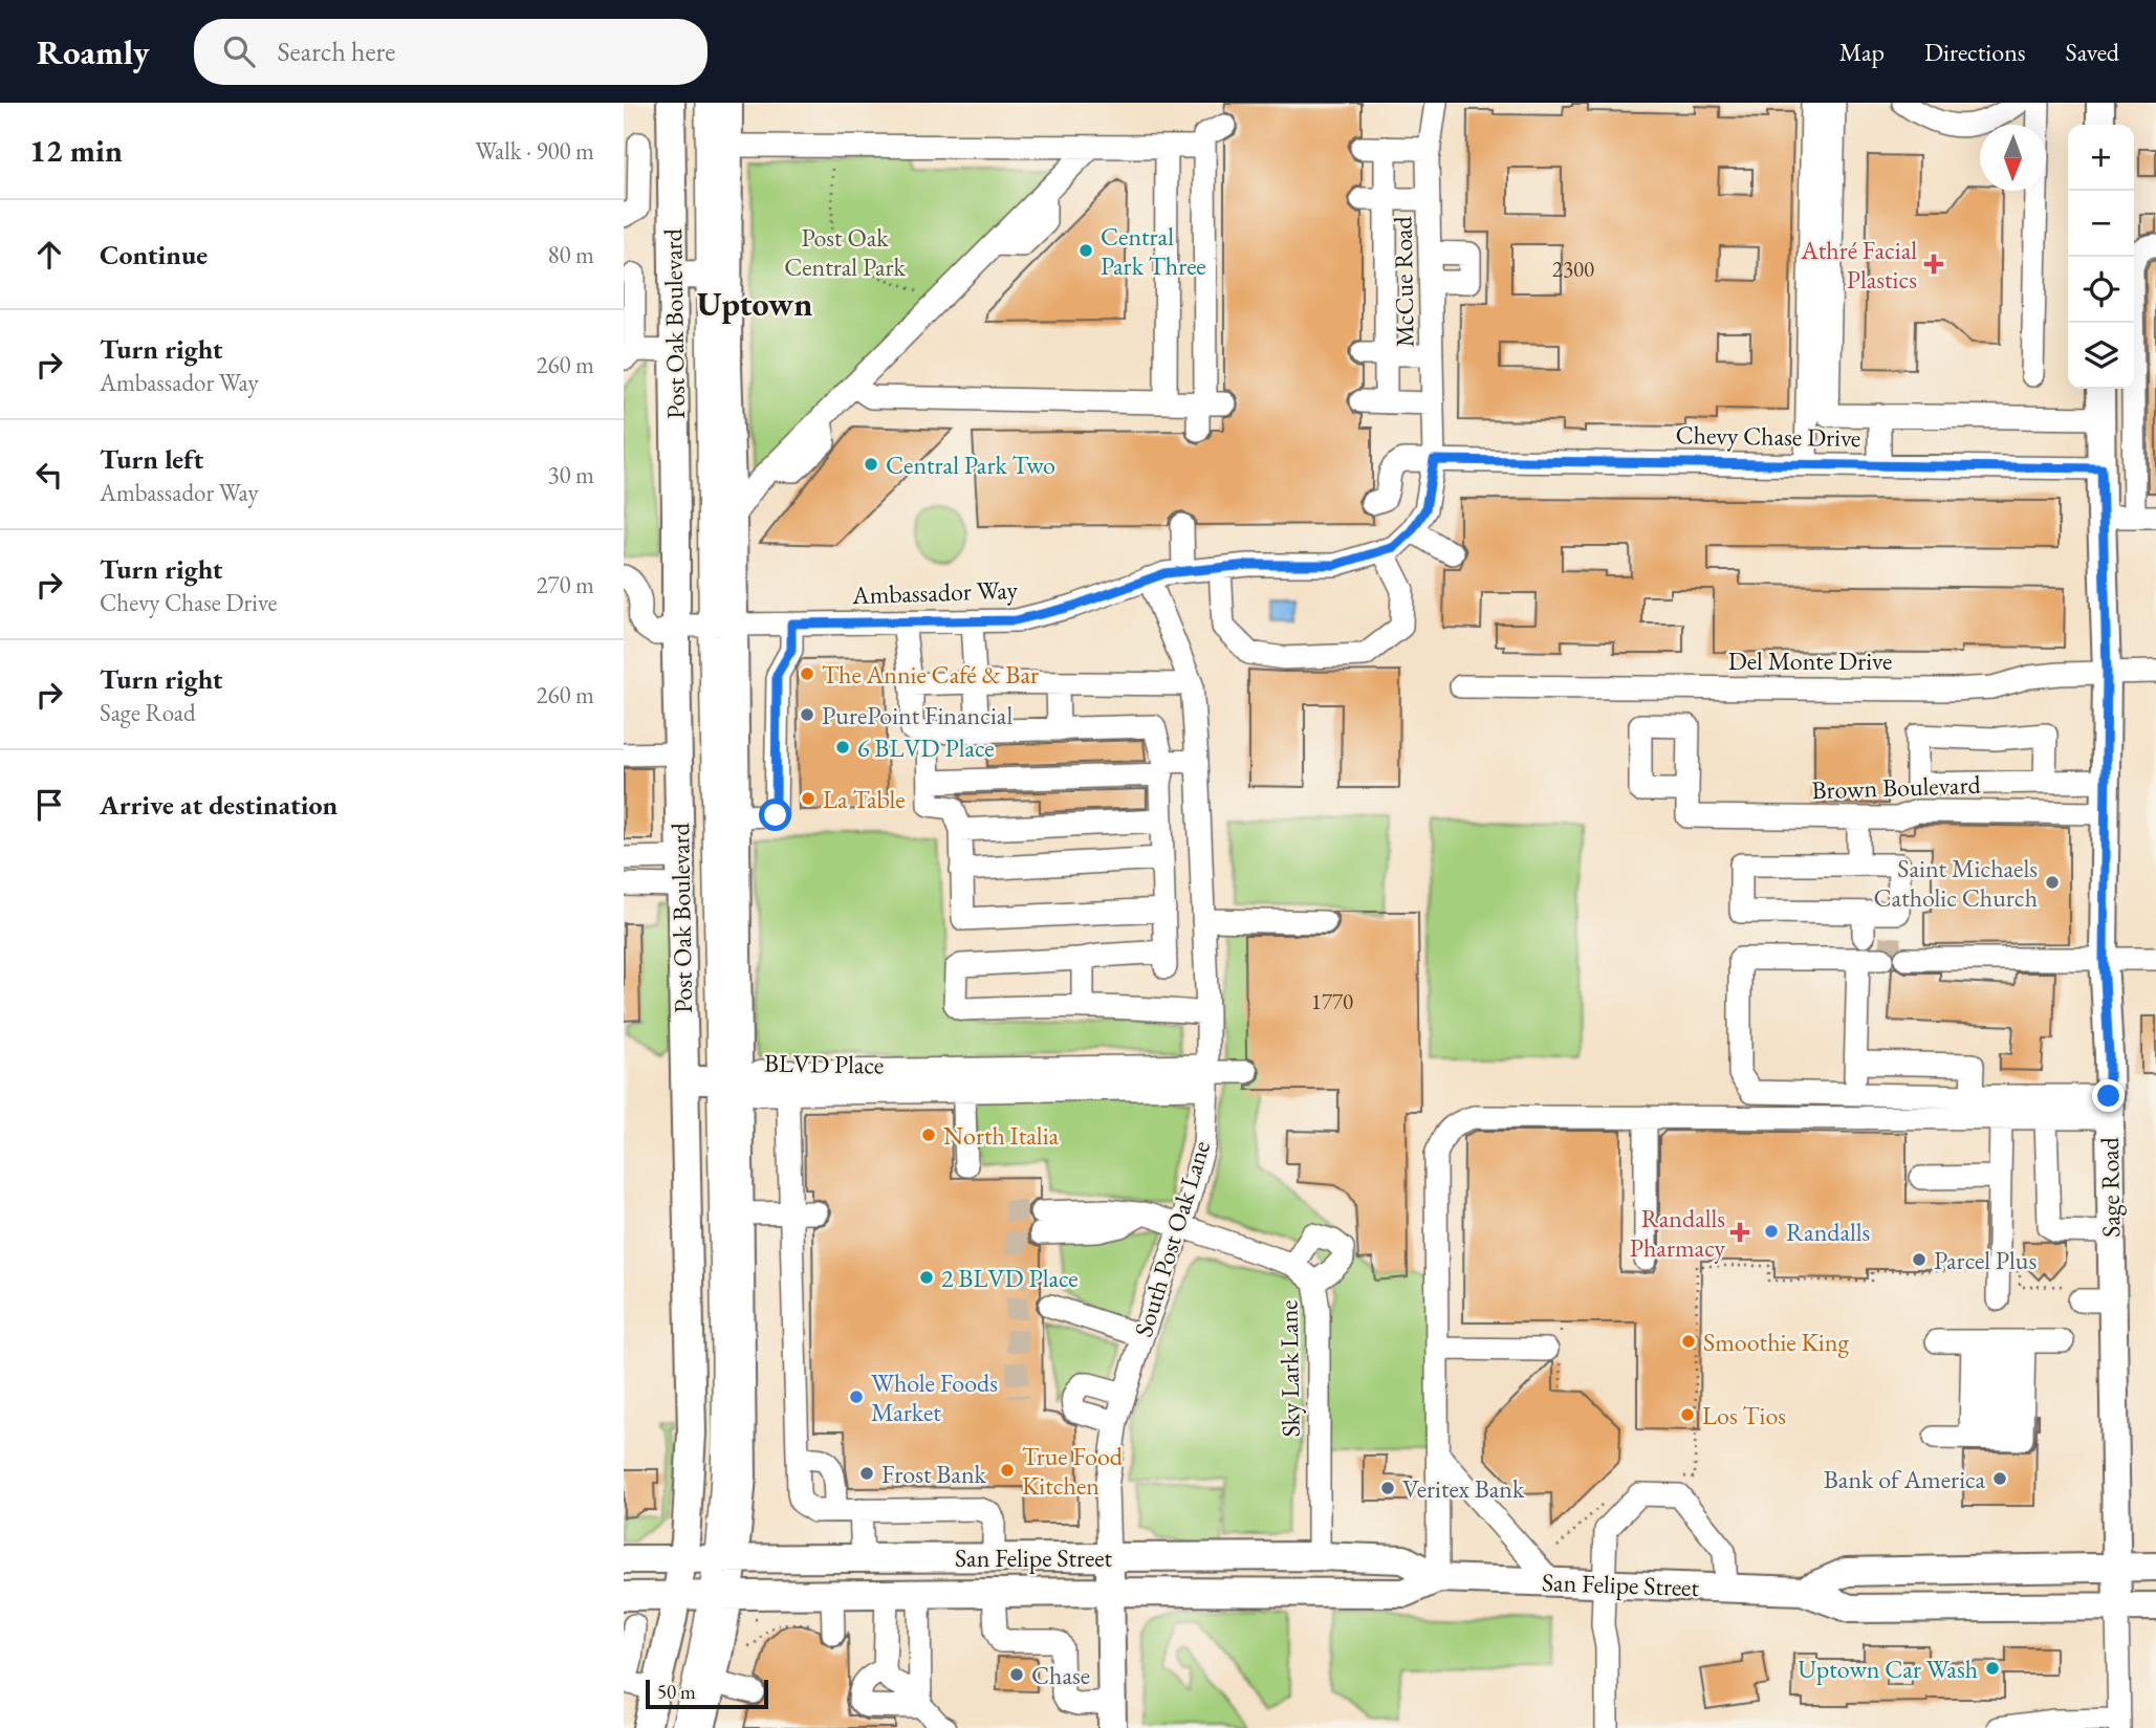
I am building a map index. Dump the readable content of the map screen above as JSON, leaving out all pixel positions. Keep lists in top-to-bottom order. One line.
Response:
{"streets":{"main road":["Post Oak Boulevard","Sage Road","South Post Oak Lane","San Felipe Street"],"street":["McCue Road","Chevy Chase Drive","Ambassador Way","Del Monte Drive","Brown Boulevard","BLVD Place","Sky Lark Lane"]},"crossings":[["McCue Road","Chevy Chase Drive"],["Post Oak Boulevard","Ambassador Way"],["Post Oak Boulevard","BLVD Place"],["Post Oak Boulevard","San Felipe Street"],["Chevy Chase Drive","Sage Road"],["Ambassador Way","South Post Oak Lane"],["Del Monte Drive","Sage Road"],["Brown Boulevard","Sage Road"],["BLVD Place","South Post Oak Lane"],["Sage Road","San Felipe Street"],["South Post Oak Lane","Sky Lark Lane"],["South Post Oak Lane","San Felipe Street"],["Sky Lark Lane","San Felipe Street"]],"districts":["Uptown"],"parks":["Post Oak Central Park"],"places":{"other":["Central Park Three","Central Park Two","The Annie Café & Bar","PurePoint Financial","6 BLVD Place","La Table","Saint Michaels Catholic Church","North Italia","Randalls","Parcel Plus","2 BLVD Place","Smoothie King","Whole Foods Market","Los Tios","True Food Kitchen","Frost Bank","Bank of America","Veritex Bank","Uptown Car Wash","Chase"],"health":["Athré Facial Plastics","Randalls Pharmacy"]},"house_numbers":["2300","1770"],"scale_bar":"50 m","north":"bottom","page":{"header":"Roamly","search":"Search here","nav":["Map","Directions","Saved"],"heading":["12 min","Walk · 900 m"],"map_buttons":["+","−"],"list":[["Continue","80 m"],["Turn right","Ambassador Way","260 m"],["Turn left","Ambassador Way","30 m"],["Turn right","Chevy Chase Drive","270 m"],["Turn right","Sage Road","260 m"],"Arrive at destination"],"scale":"50 m"}}
